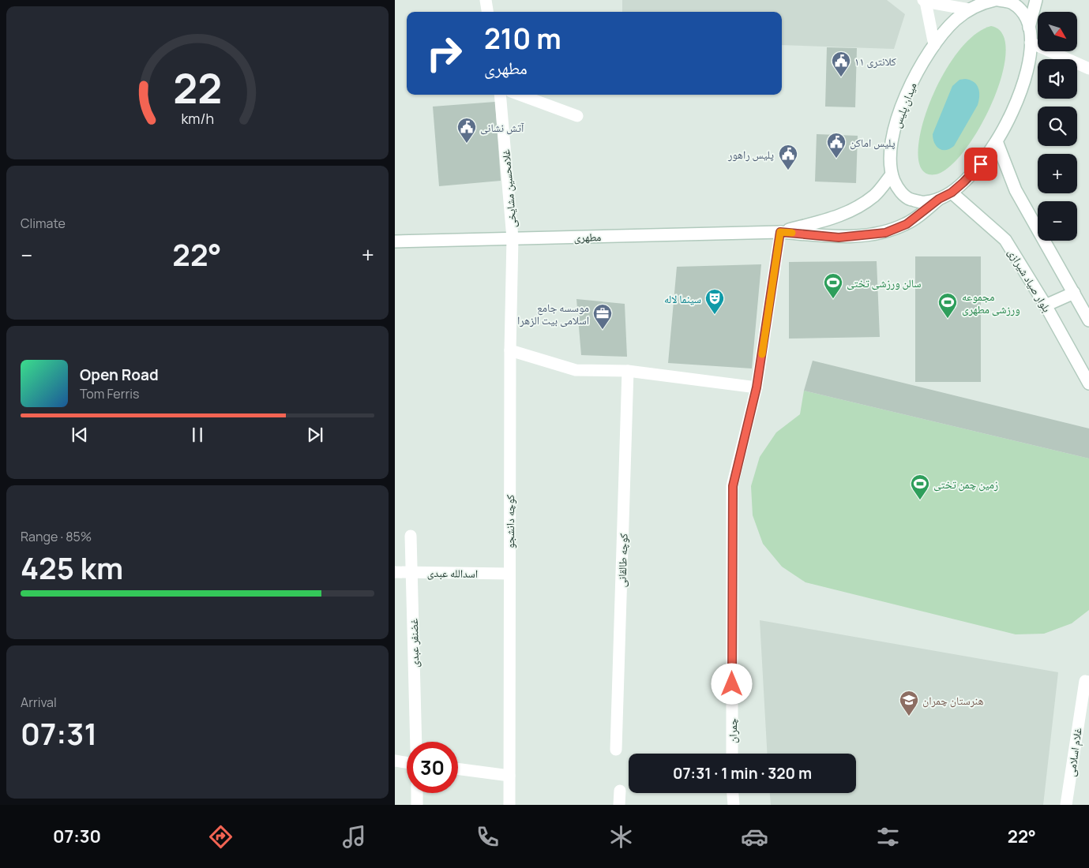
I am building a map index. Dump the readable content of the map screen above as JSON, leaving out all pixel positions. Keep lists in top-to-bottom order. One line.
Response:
{"streets":{"street":["میدان پلیس","غلامحسین مشایخی","مطهری","بلوار صیاد شیرازی","کوچه دانشجو","کوچه طالقانی","اسدالله عبدی","غضنفر عبدی","چمران","غلام اسلامی"]},"crossings":[["میدان پلیس","مطهری"],["میدان پلیس","بلوار صیاد شیرازی"],["غلامحسین مشایخی","مطهری"],["غلامحسین مشایخی","کوچه دانشجو"],["مطهری","کوچه دانشجو"],["مطهری","چمران"],["کوچه دانشجو","اسدالله عبدی"],["اسدالله عبدی","غضنفر عبدی"]],"places":{"public building":["کلانتری ۱۱","آتش نشانی","پلیس اماکن","پلیس راهور"],"sports":["سالن ورزشی تختی","مجموعه ورزشی مطهری","زمین چمن تختی"],"theatre":["سینما لاله"],"office":["موسسه جامع اسلامی بیت الزهرا"],"school or university":["هنرستان چمران"]},"north":"bottom right","page":{"map_buttons":["+","−"],"turn":["210 m","مطهری"],"tile":["Climate",["Range · 85%","425 km"],["Arrival","07:31"]],"heat":["−","22°","+"],"song":["Open Road","Tom Ferris"],"limit":"30","trip":"07:31 · 1 min · 320 m","tabs":["07:30","22°"],"gauge":["22","km/h"]}}
